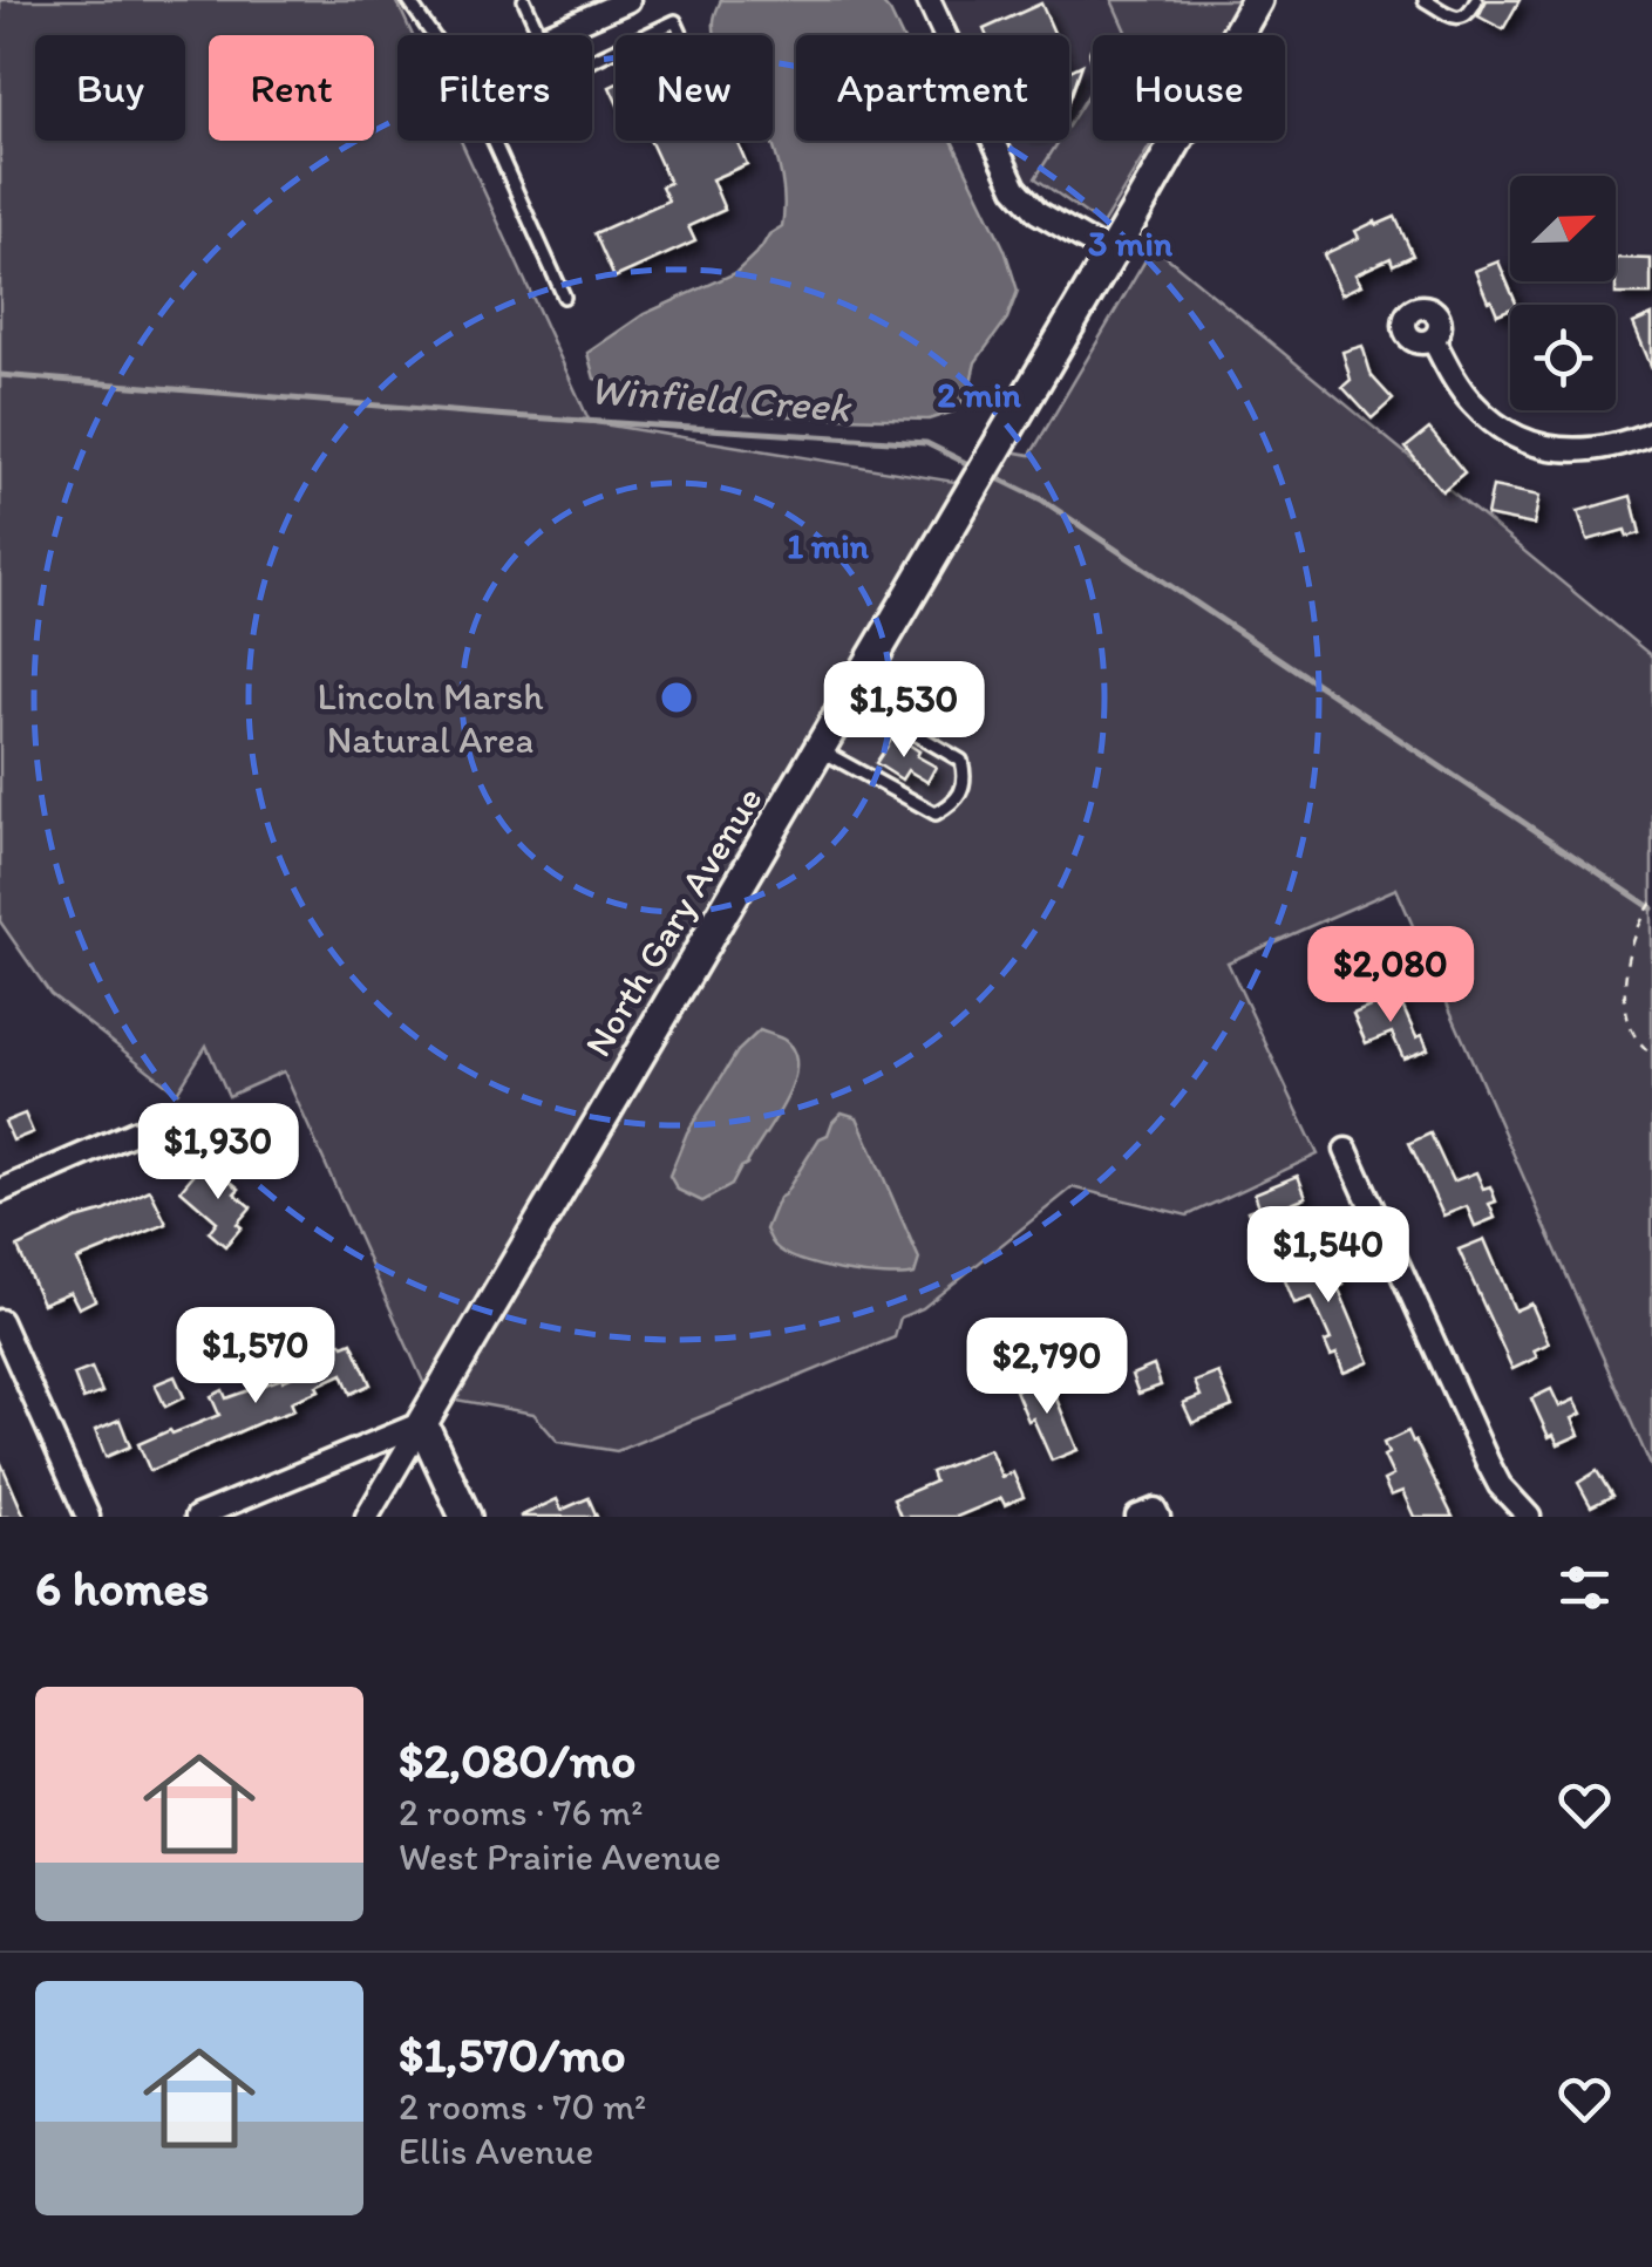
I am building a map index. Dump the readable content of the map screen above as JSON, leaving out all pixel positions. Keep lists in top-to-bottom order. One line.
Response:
{"streets":{"street":["North Gary Avenue"]},"water":["Winfield Creek"],"parks":["Lincoln Marsh Natural Area"],"north":"top right","page":{"chip":["Buy","Rent","Filters","New","Apartment","House"],"price":["$1,530","$2,080","$1,930","$1,540","$1,570","$2,790"],"heading":"6 homes","list":[{"name":"$2,080/mo","note":"2 rooms · 76 m² · West Prairie Avenue"},{"name":"$1,570/mo","note":"2 rooms · 70 m² · Ellis Avenue"}]},"rings":["3 min","2 min","1 min"]}
